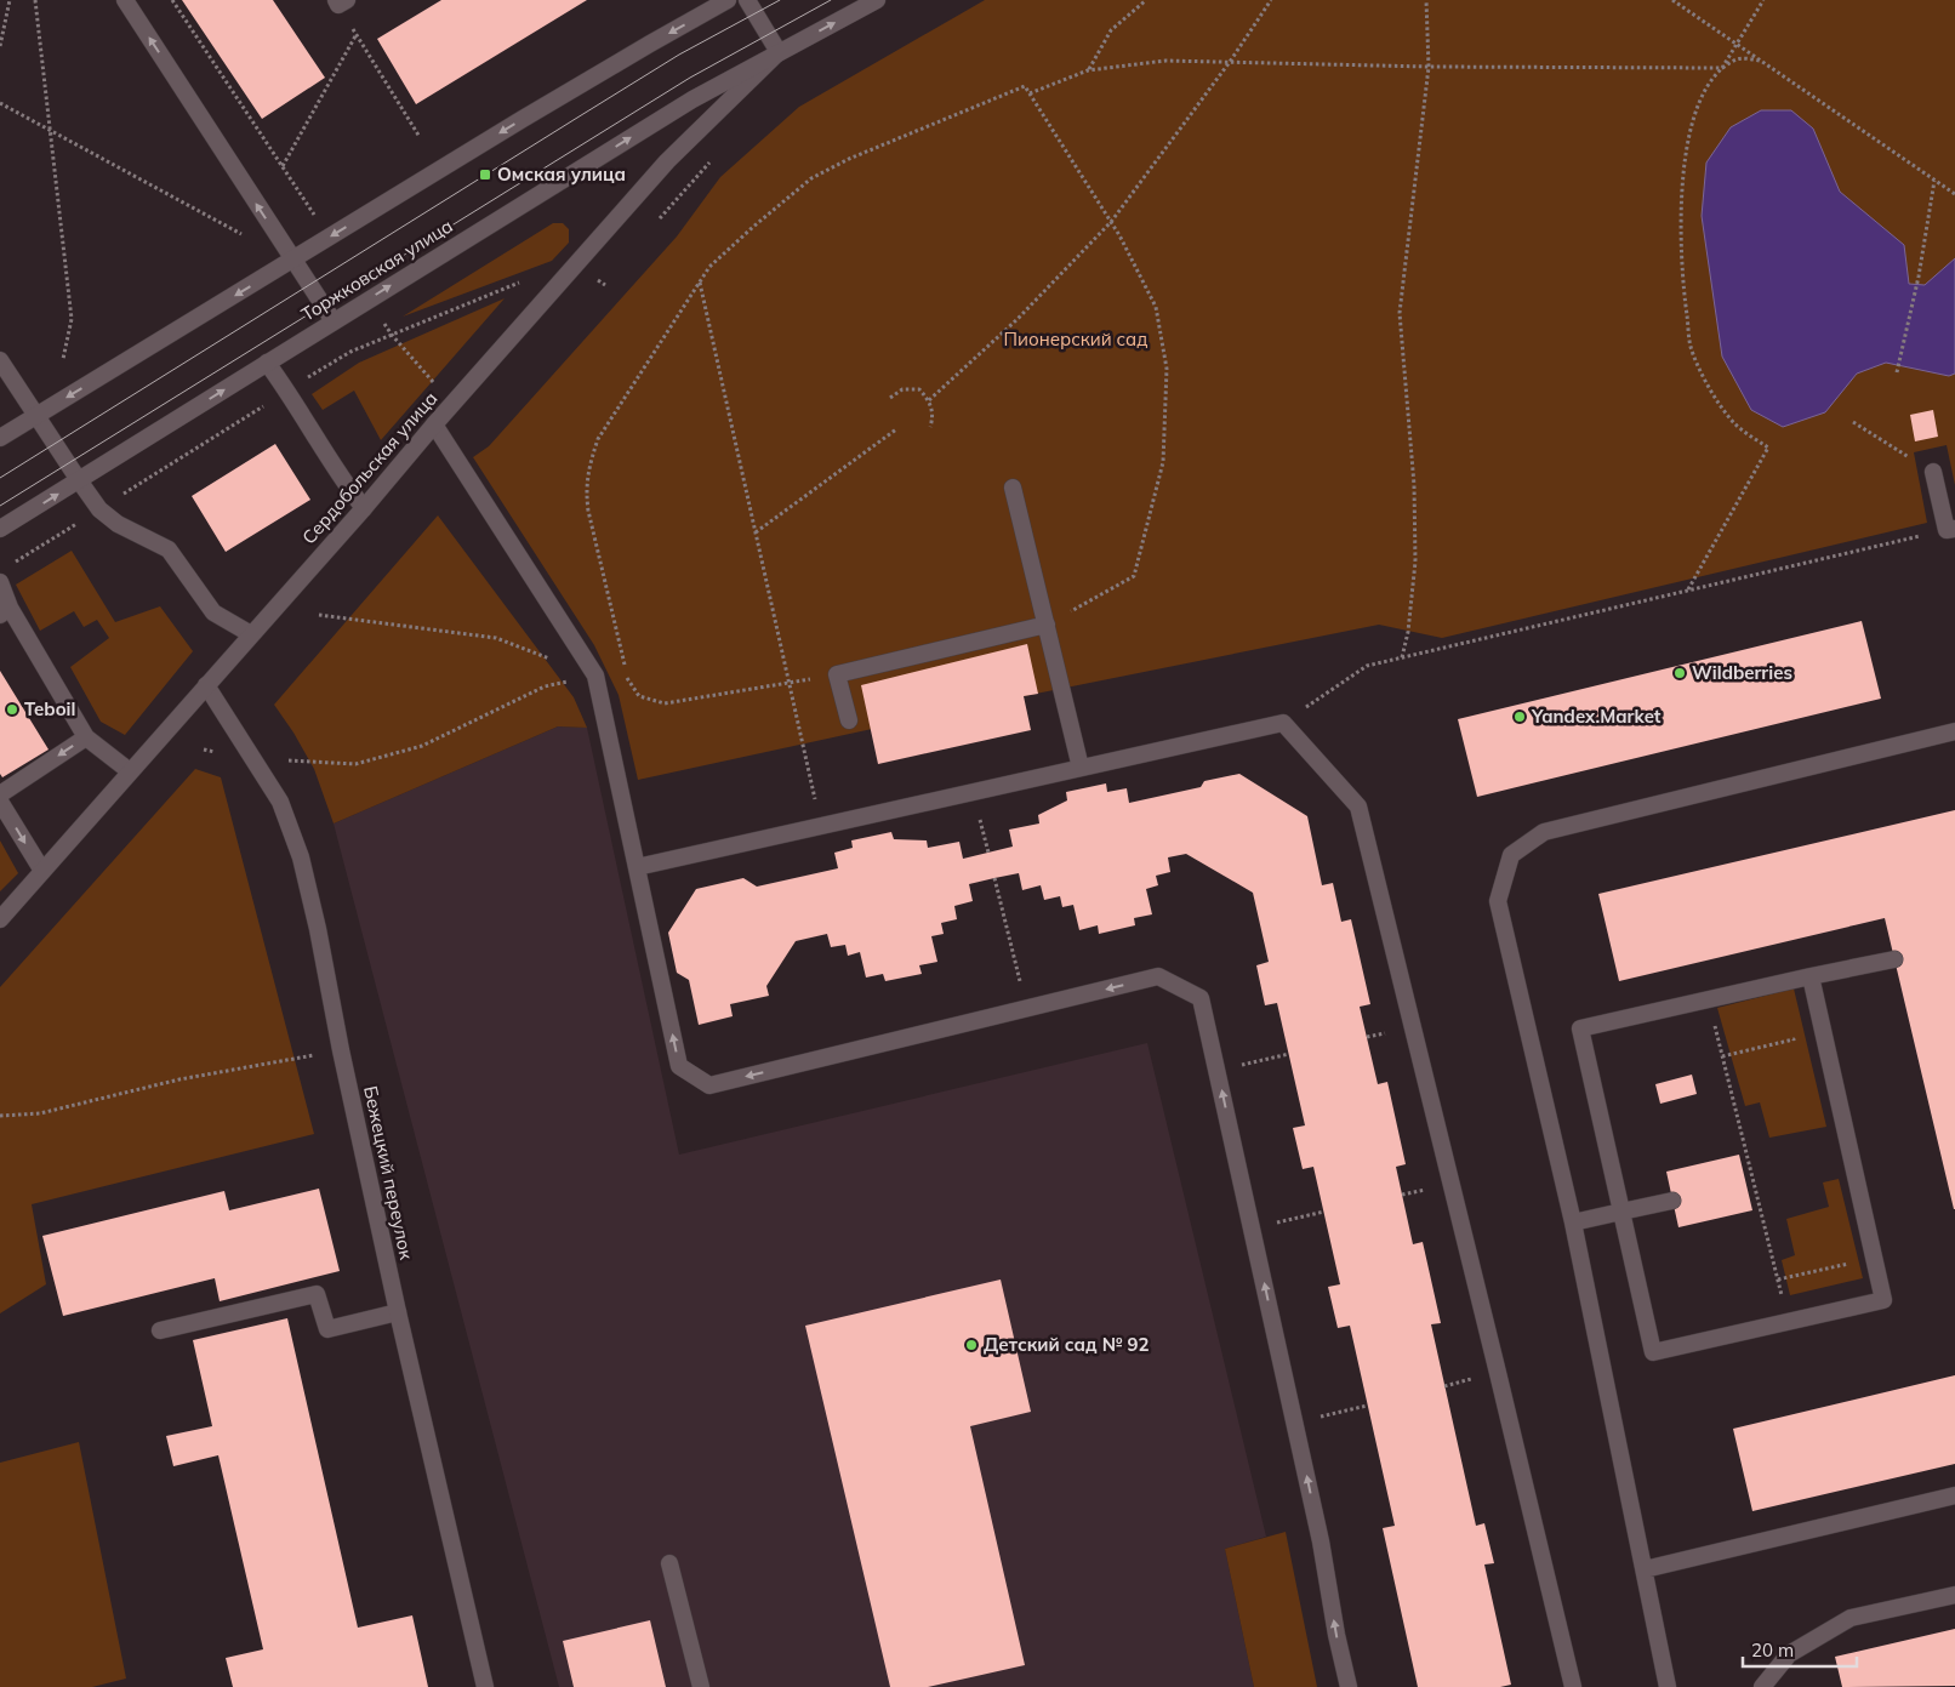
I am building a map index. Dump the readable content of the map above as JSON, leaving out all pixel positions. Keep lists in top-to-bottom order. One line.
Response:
{"streets":{"street":["Торжковская улица","Сердобольская улица","Бежецкий переулок"]},"crossings":[["Торжковская улица","Сердобольская улица"],["Сердобольская улица","Бежецкий переулок"]],"parks":["Пионерский сад"],"places":{"transit":["Омская улица"],"other":["Wildberries","Teboil","Yandex.Market","Детский сад № 92"]},"scale_bar":"20 m"}
